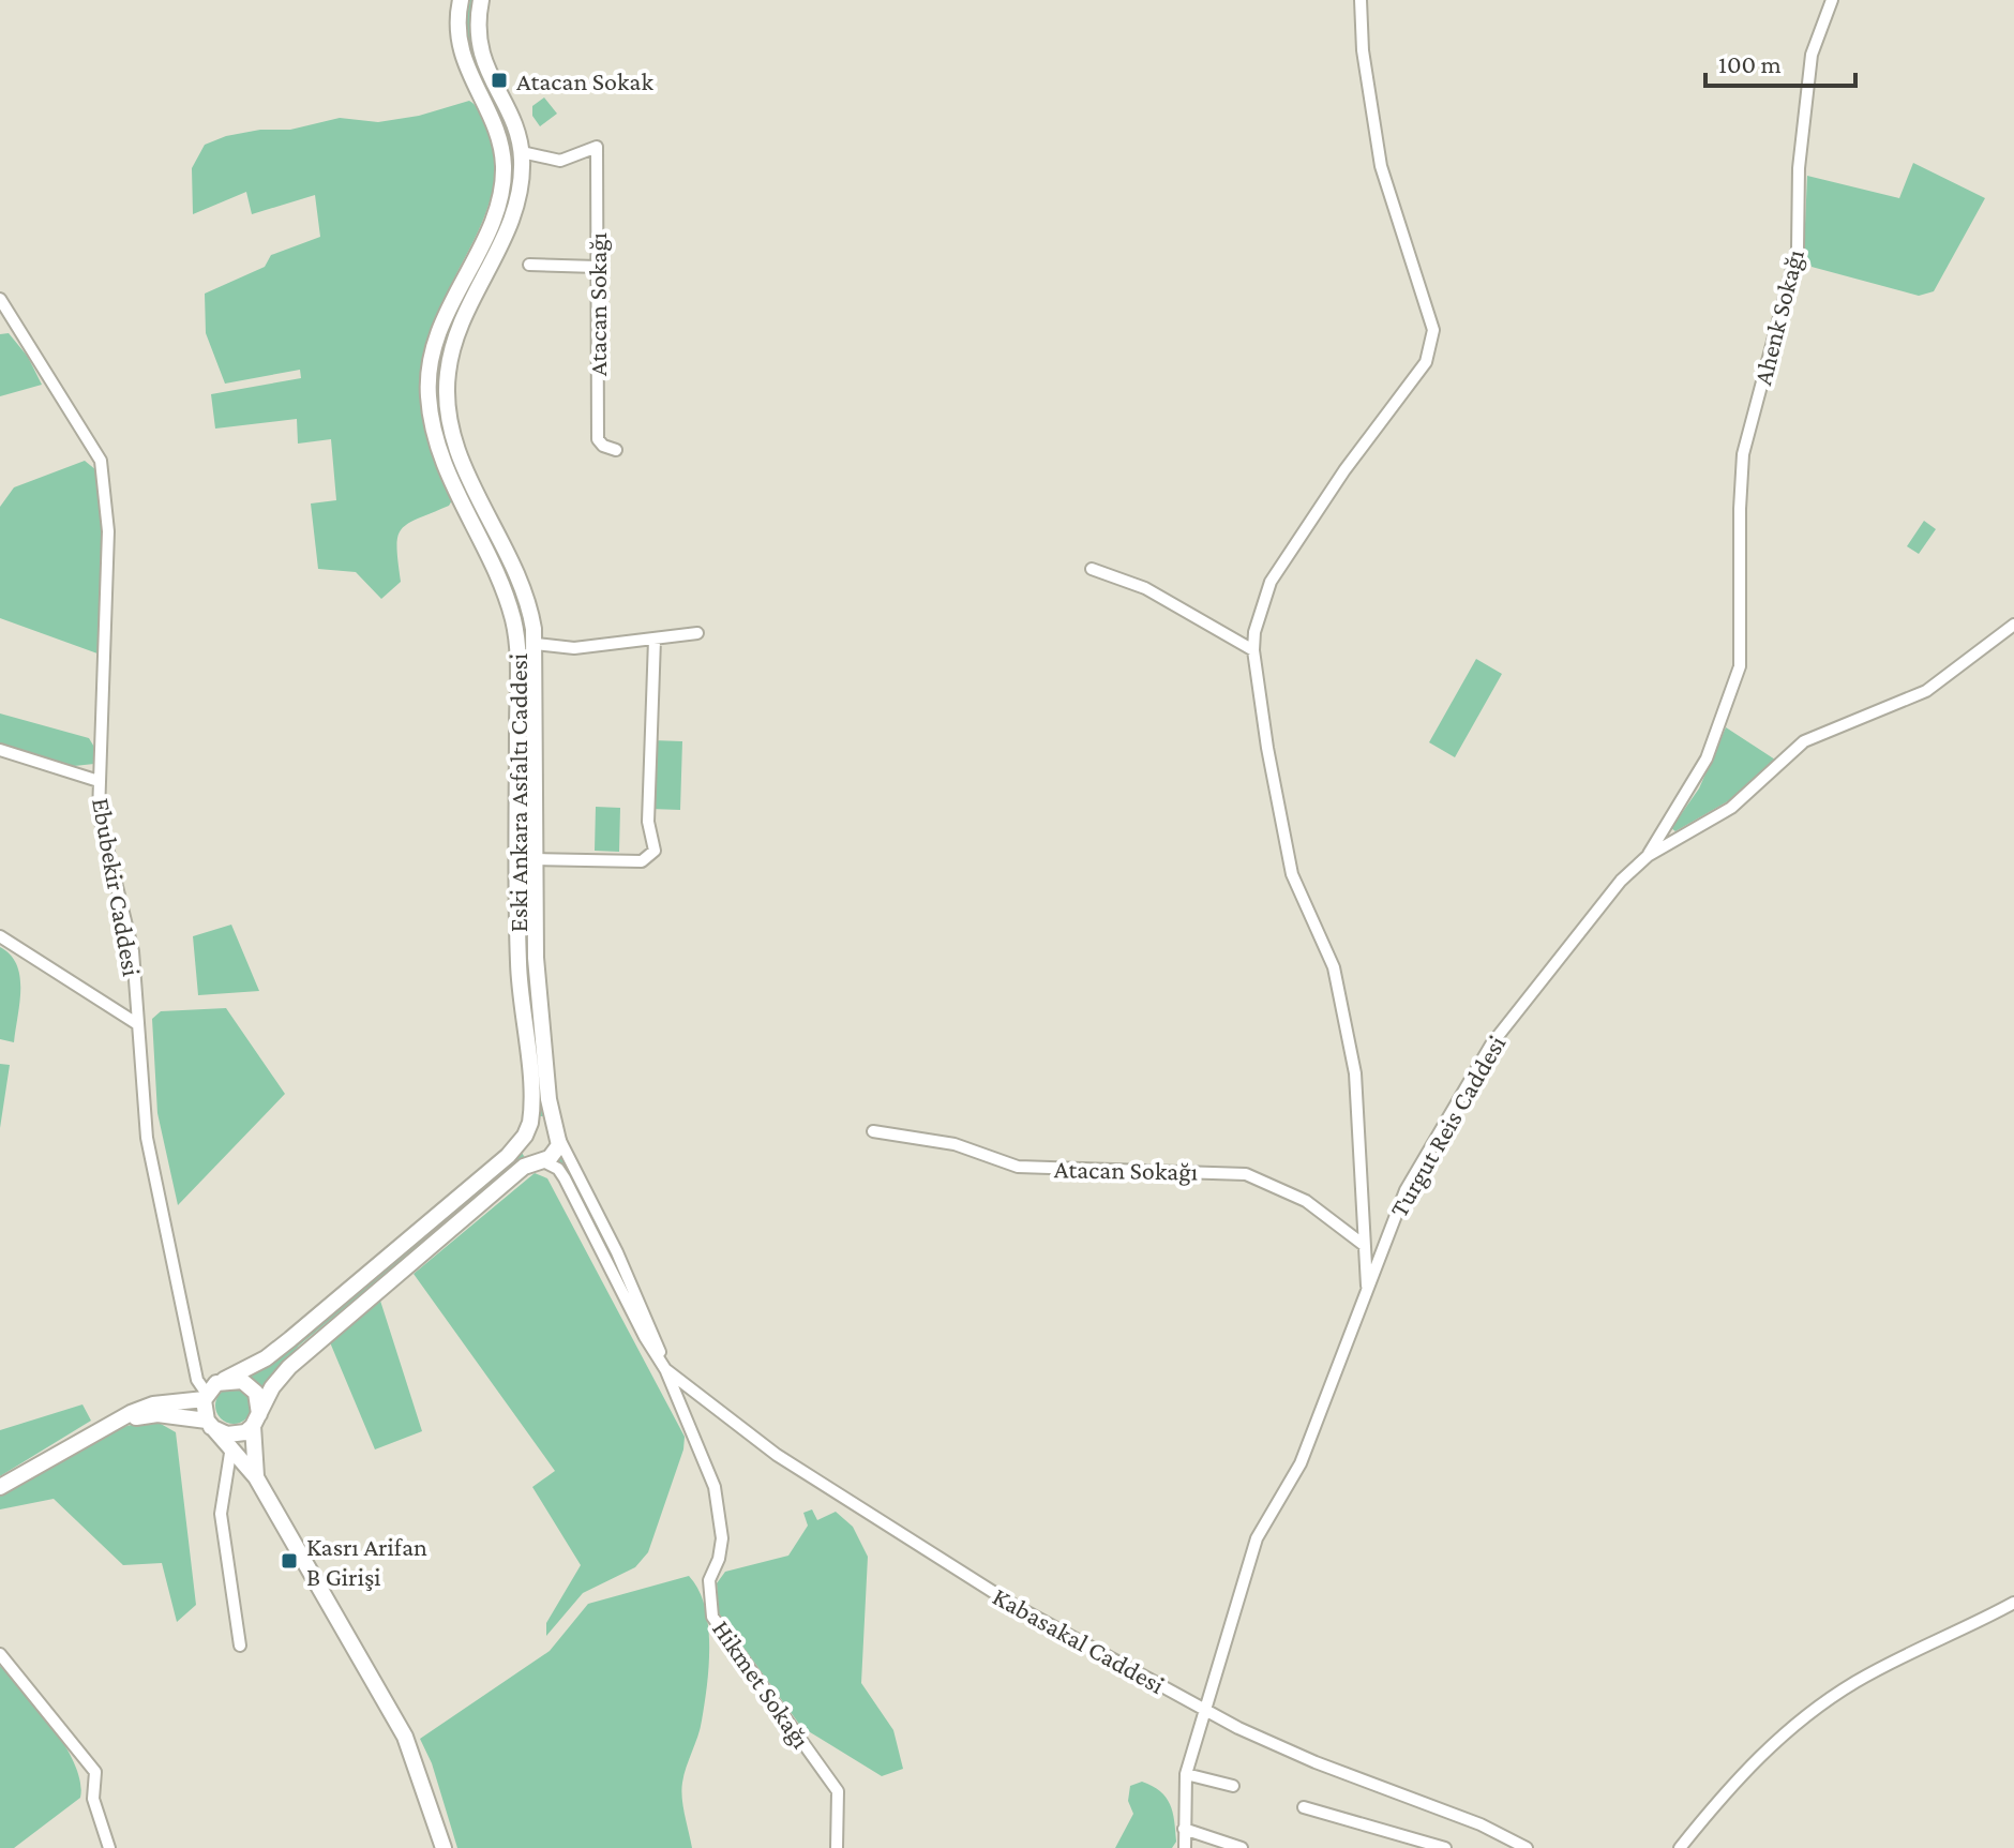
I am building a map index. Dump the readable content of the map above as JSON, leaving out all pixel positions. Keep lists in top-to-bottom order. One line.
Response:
{"streets":{"main road":["Eski Ankara Asfaltı Caddesi"],"street":["Atacan Sokağı","Ahenk Sokağı","Ebubekir Caddesi","Turgut Reis Caddesi","Kabasakal Caddesi","Hikmet Sokağı"]},"crossings":[["Atacan Sokağı","Eski Ankara Asfaltı Caddesi"],["Ahenk Sokağı","Turgut Reis Caddesi"],["Eski Ankara Asfaltı Caddesi","Hikmet Sokağı"],["Turgut Reis Caddesi","Kabasakal Caddesi"],["Kabasakal Caddesi","Hikmet Sokağı"]],"places":{"transit":["Atacan Sokak","Kasrı Arifan B Girişi"]},"scale_bar":"100 m"}
